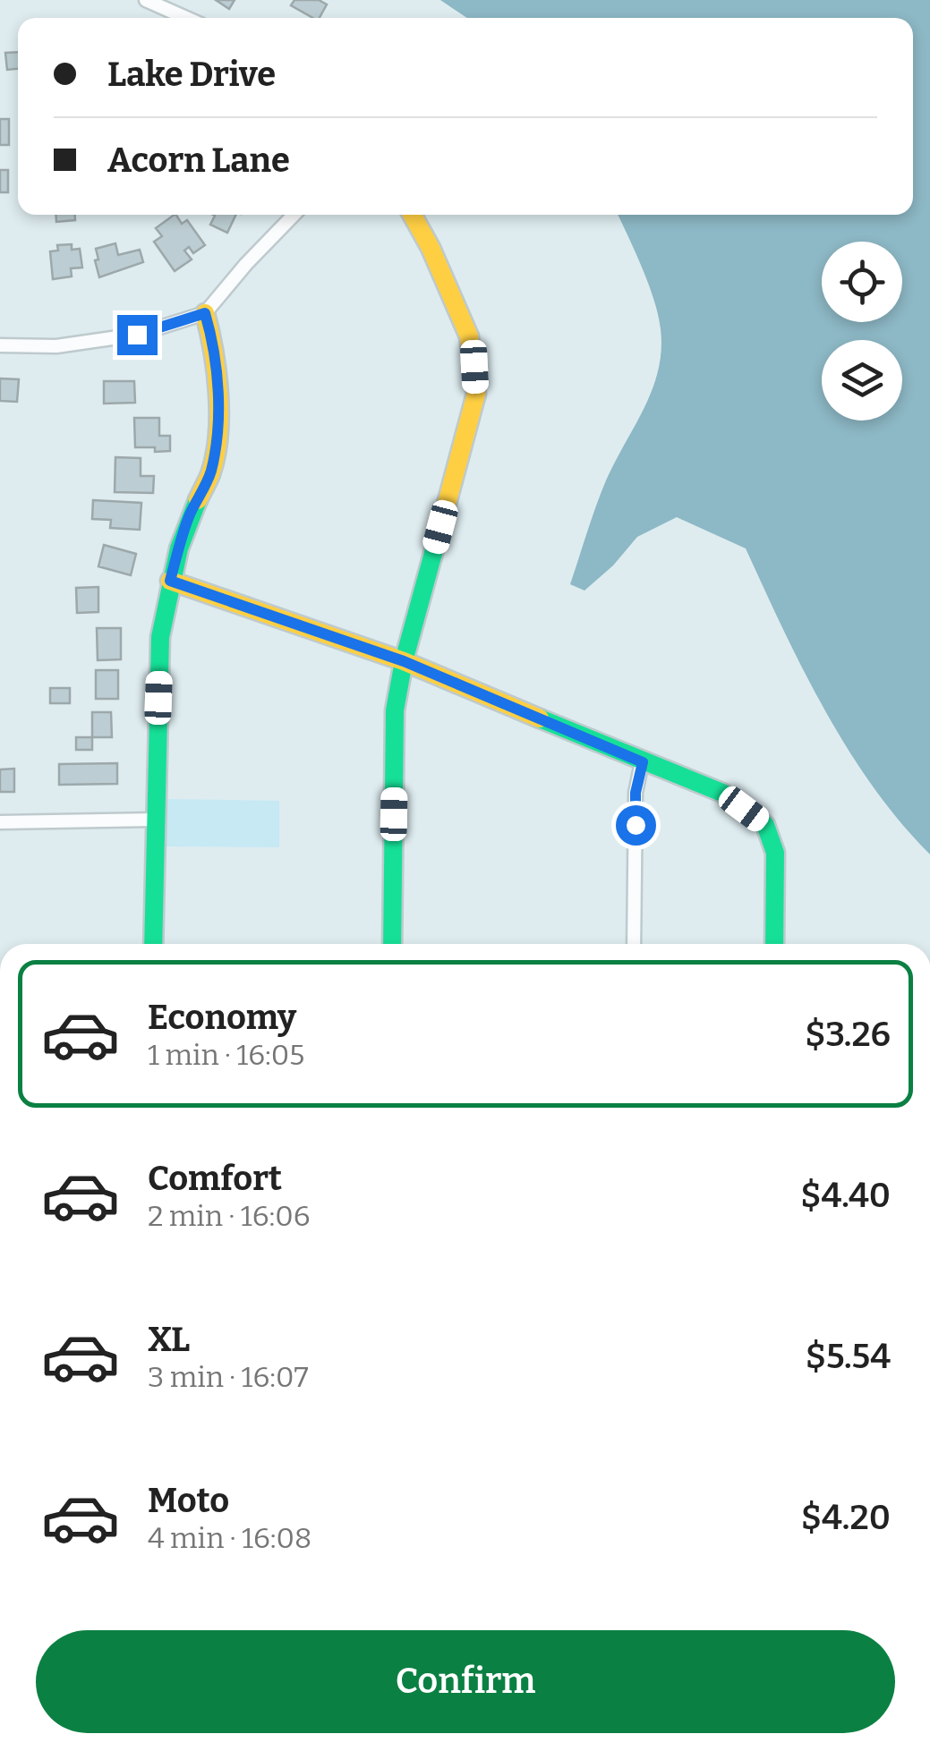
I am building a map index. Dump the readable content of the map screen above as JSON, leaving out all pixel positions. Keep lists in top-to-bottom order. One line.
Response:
{"page":{"banner":["Lake Drive","Acorn Lane"],"list":[{"name":"Economy","note":"1 min · 16:05","value":"$3.26"},{"name":"Comfort","note":"2 min · 16:06","value":"$4.40"},{"name":"XL","note":"3 min · 16:07","value":"$5.54"},{"name":"Moto","note":"4 min · 16:08","value":"$4.20"}],"buttons":"Confirm"}}
